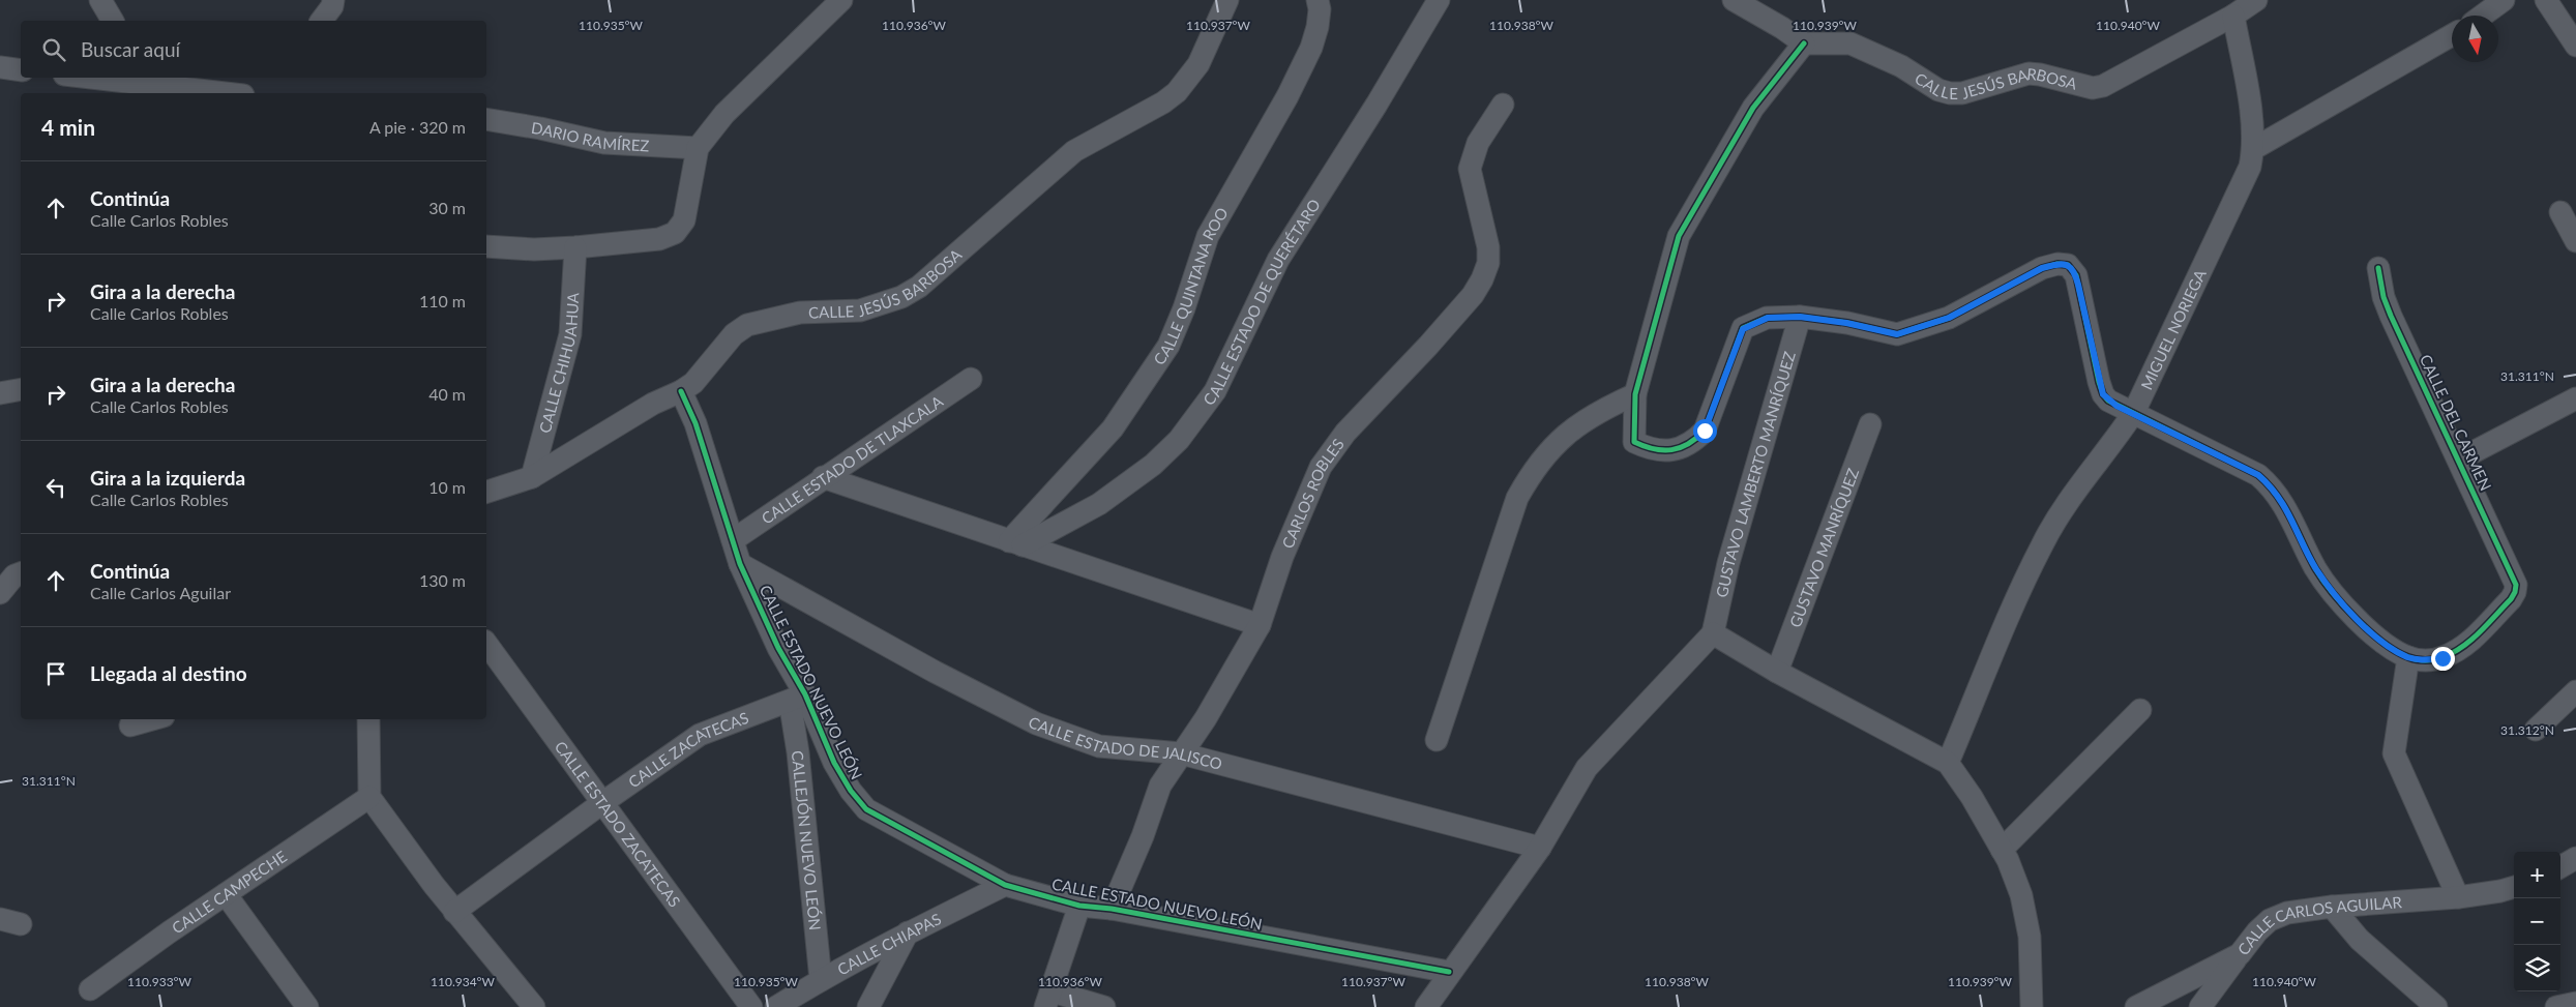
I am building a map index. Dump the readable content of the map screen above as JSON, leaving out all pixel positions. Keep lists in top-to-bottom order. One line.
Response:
{"streets":{"street":["CALLE JESÚS BARBOSA","DARIO RAMÍREZ","CALLE QUINTANA ROO","CALLE ESTADO DE QUERÉTARO","MIGUEL NORIEGA","CALLE CHIHUAHUA","CALLE DEL CARMEN","CALLE ESTADO DE TLAXCALA","GUSTAVO LAMBERTO MANRÍQUEZ","CARLOS ROBLES","GUSTAVO MANRÍQUEZ","CALLE ESTADO NUEVO LEÓN","CALLE ESTADO DE JALISCO","CALLE ZACATECAS","CALLE ESTADO ZACATECAS","CALLEJÓN NUEVO LEÓN","CALLE CAMPECHE","CALLE CARLOS AGUILAR","CALLE CHIAPAS"]},"crossings":[["CALLE JESÚS BARBOSA","MIGUEL NORIEGA"],["CALLE JESÚS BARBOSA","CALLE CHIHUAHUA"],["CALLE JESÚS BARBOSA","CALLE ESTADO NUEVO LEÓN"],["CALLE QUINTANA ROO","CALLE ESTADO DE QUERÉTARO"],["CALLE ESTADO DE TLAXCALA","CALLE ESTADO NUEVO LEÓN"],["CARLOS ROBLES","CALLE ESTADO NUEVO LEÓN"],["CARLOS ROBLES","CALLE ESTADO DE JALISCO"],["CALLE ESTADO NUEVO LEÓN","CALLE ESTADO DE JALISCO"],["CALLE ESTADO NUEVO LEÓN","CALLE ZACATECAS"],["CALLE ESTADO NUEVO LEÓN","CALLEJÓN NUEVO LEÓN"],["CALLE ESTADO NUEVO LEÓN","CALLE CHIAPAS"],["CALLE ZACATECAS","CALLE ESTADO ZACATECAS"],["CALLE ZACATECAS","CALLEJÓN NUEVO LEÓN"],["CALLEJÓN NUEVO LEÓN","CALLE CHIAPAS"]],"north":"bottom","page":{"search":"Buscar aquí","heading":["4 min","A pie · 320 m"],"list":[["Continúa","Calle Carlos Robles","30 m"],["Gira a la derecha","Calle Carlos Robles","110 m"],["Gira a la derecha","Calle Carlos Robles","40 m"],["Gira a la izquierda","Calle Carlos Robles","10 m"],["Continúa","Calle Carlos Aguilar","130 m"],"Llegada al destino"],"map_buttons":["+","−"]},"coordinates":["110.936°W","110.937°W","110.938°W","110.939°W","110.940°W","110.935°W","31.311°N","31.312°N","110.933°W","110.934°W"]}
